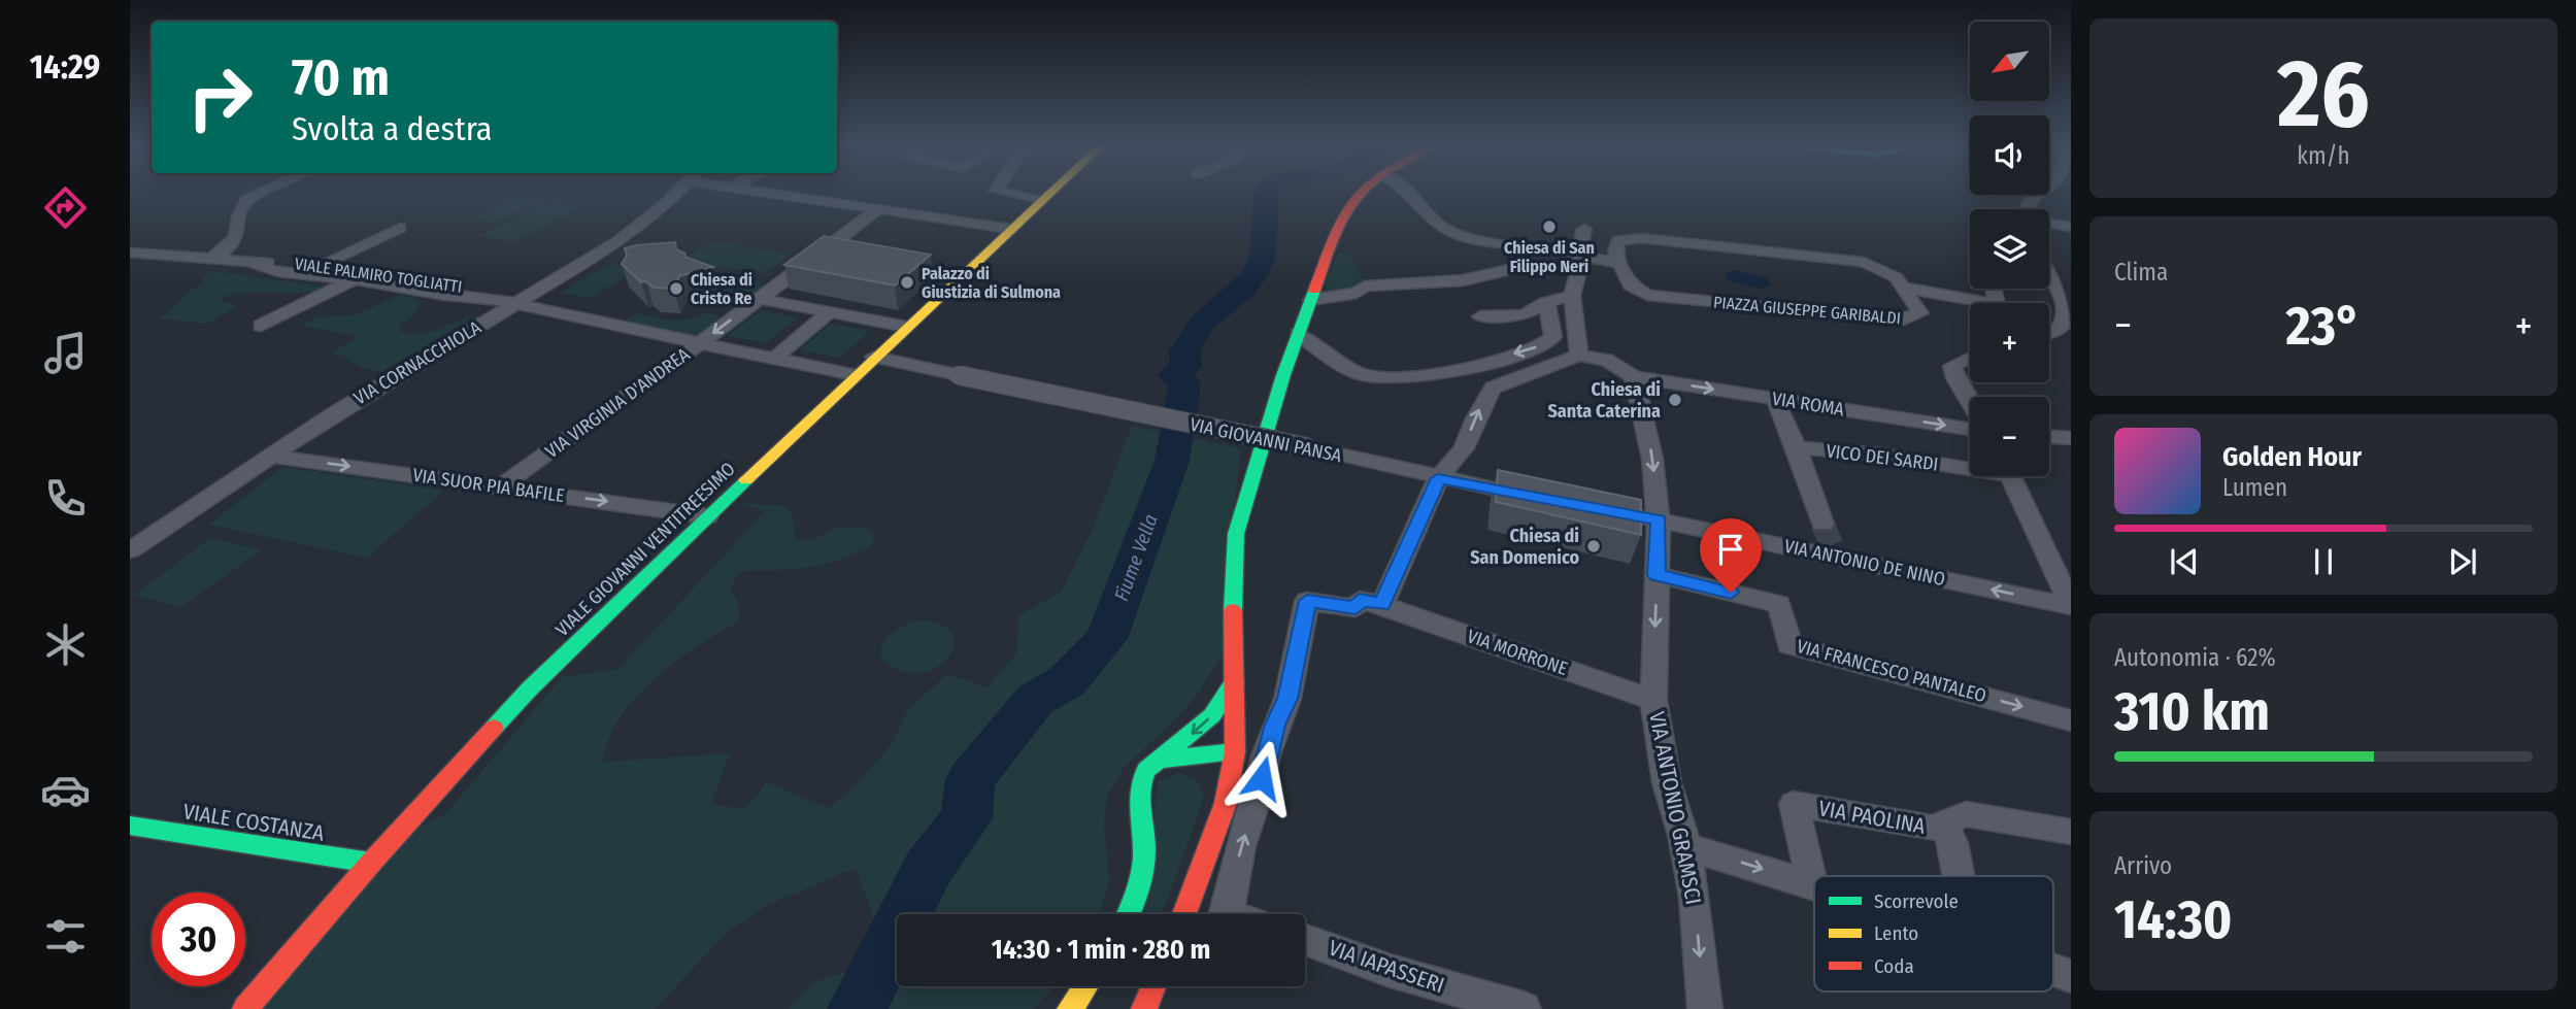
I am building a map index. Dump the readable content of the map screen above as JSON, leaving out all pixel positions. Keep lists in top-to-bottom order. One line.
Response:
{"streets":{"street":["VIALE PALMIRO TOGLIATTI","PIAZZA GIUSEPPE GARIBALDI","VIA CORNACCHIOLA","VIA VIRGINIA D'ANDREA","VIA ROMA","VIA GIOVANNI PANSA","VICO DEI SARDI","VIA SUOR PIA BAFILE","VIALE GIOVANNI VENTITREESIMO","VIA ANTONIO DE NINO","VIA MORRONE","VIA FRANCESCO PANTALEO","VIA ANTONIO GRAMSCI","VIA PAOLINA","VIALE COSTANZA","VIA IAPASSERI"]},"crossings":[["VIALE PALMIRO TOGLIATTI","VIA CORNACCHIOLA"],["VIALE PALMIRO TOGLIATTI","VIA VIRGINIA D'ANDREA"],["VIALE PALMIRO TOGLIATTI","VIALE GIOVANNI VENTITREESIMO"],["VIA CORNACCHIOLA","VIA SUOR PIA BAFILE"],["VIA VIRGINIA D'ANDREA","VIA SUOR PIA BAFILE"],["VIA ROMA","VIA ANTONIO GRAMSCI"],["VIA GIOVANNI PANSA","VIALE GIOVANNI VENTITREESIMO"],["VIA SUOR PIA BAFILE","VIALE GIOVANNI VENTITREESIMO"],["VIALE GIOVANNI VENTITREESIMO","VIALE COSTANZA"],["VIA ANTONIO DE NINO","VIA ANTONIO GRAMSCI"],["VIA MORRONE","VIA ANTONIO GRAMSCI"],["VIA FRANCESCO PANTALEO","VIA ANTONIO GRAMSCI"]],"one_way":["VIA SUOR PIA BAFILE","VIA ANTONIO DE NINO","VIA FRANCESCO PANTALEO","VIA ANTONIO GRAMSCI"],"water":["Fiume Vella"],"places":["Chiesa di San Filippo Neri","Palazzo di Giustizia di Sulmona","Chiesa di Cristo Re","Chiesa di Santa Caterina","Chiesa di San Domenico"],"legend":["Scorrevole","Lento","Coda"],"north":"bottom left","page":{"tabs":"14:29","tile":[["26","km/h"],"Clima",["Autonomia · 62%","310 km"],["Arrivo","14:30"]],"map_buttons":["+","−"],"turn":["70 m","Svolta a destra"],"heat":["−","23°","+"],"song":["Golden Hour","Lumen"],"limit":"30","trip":"14:30 · 1 min · 280 m"}}
